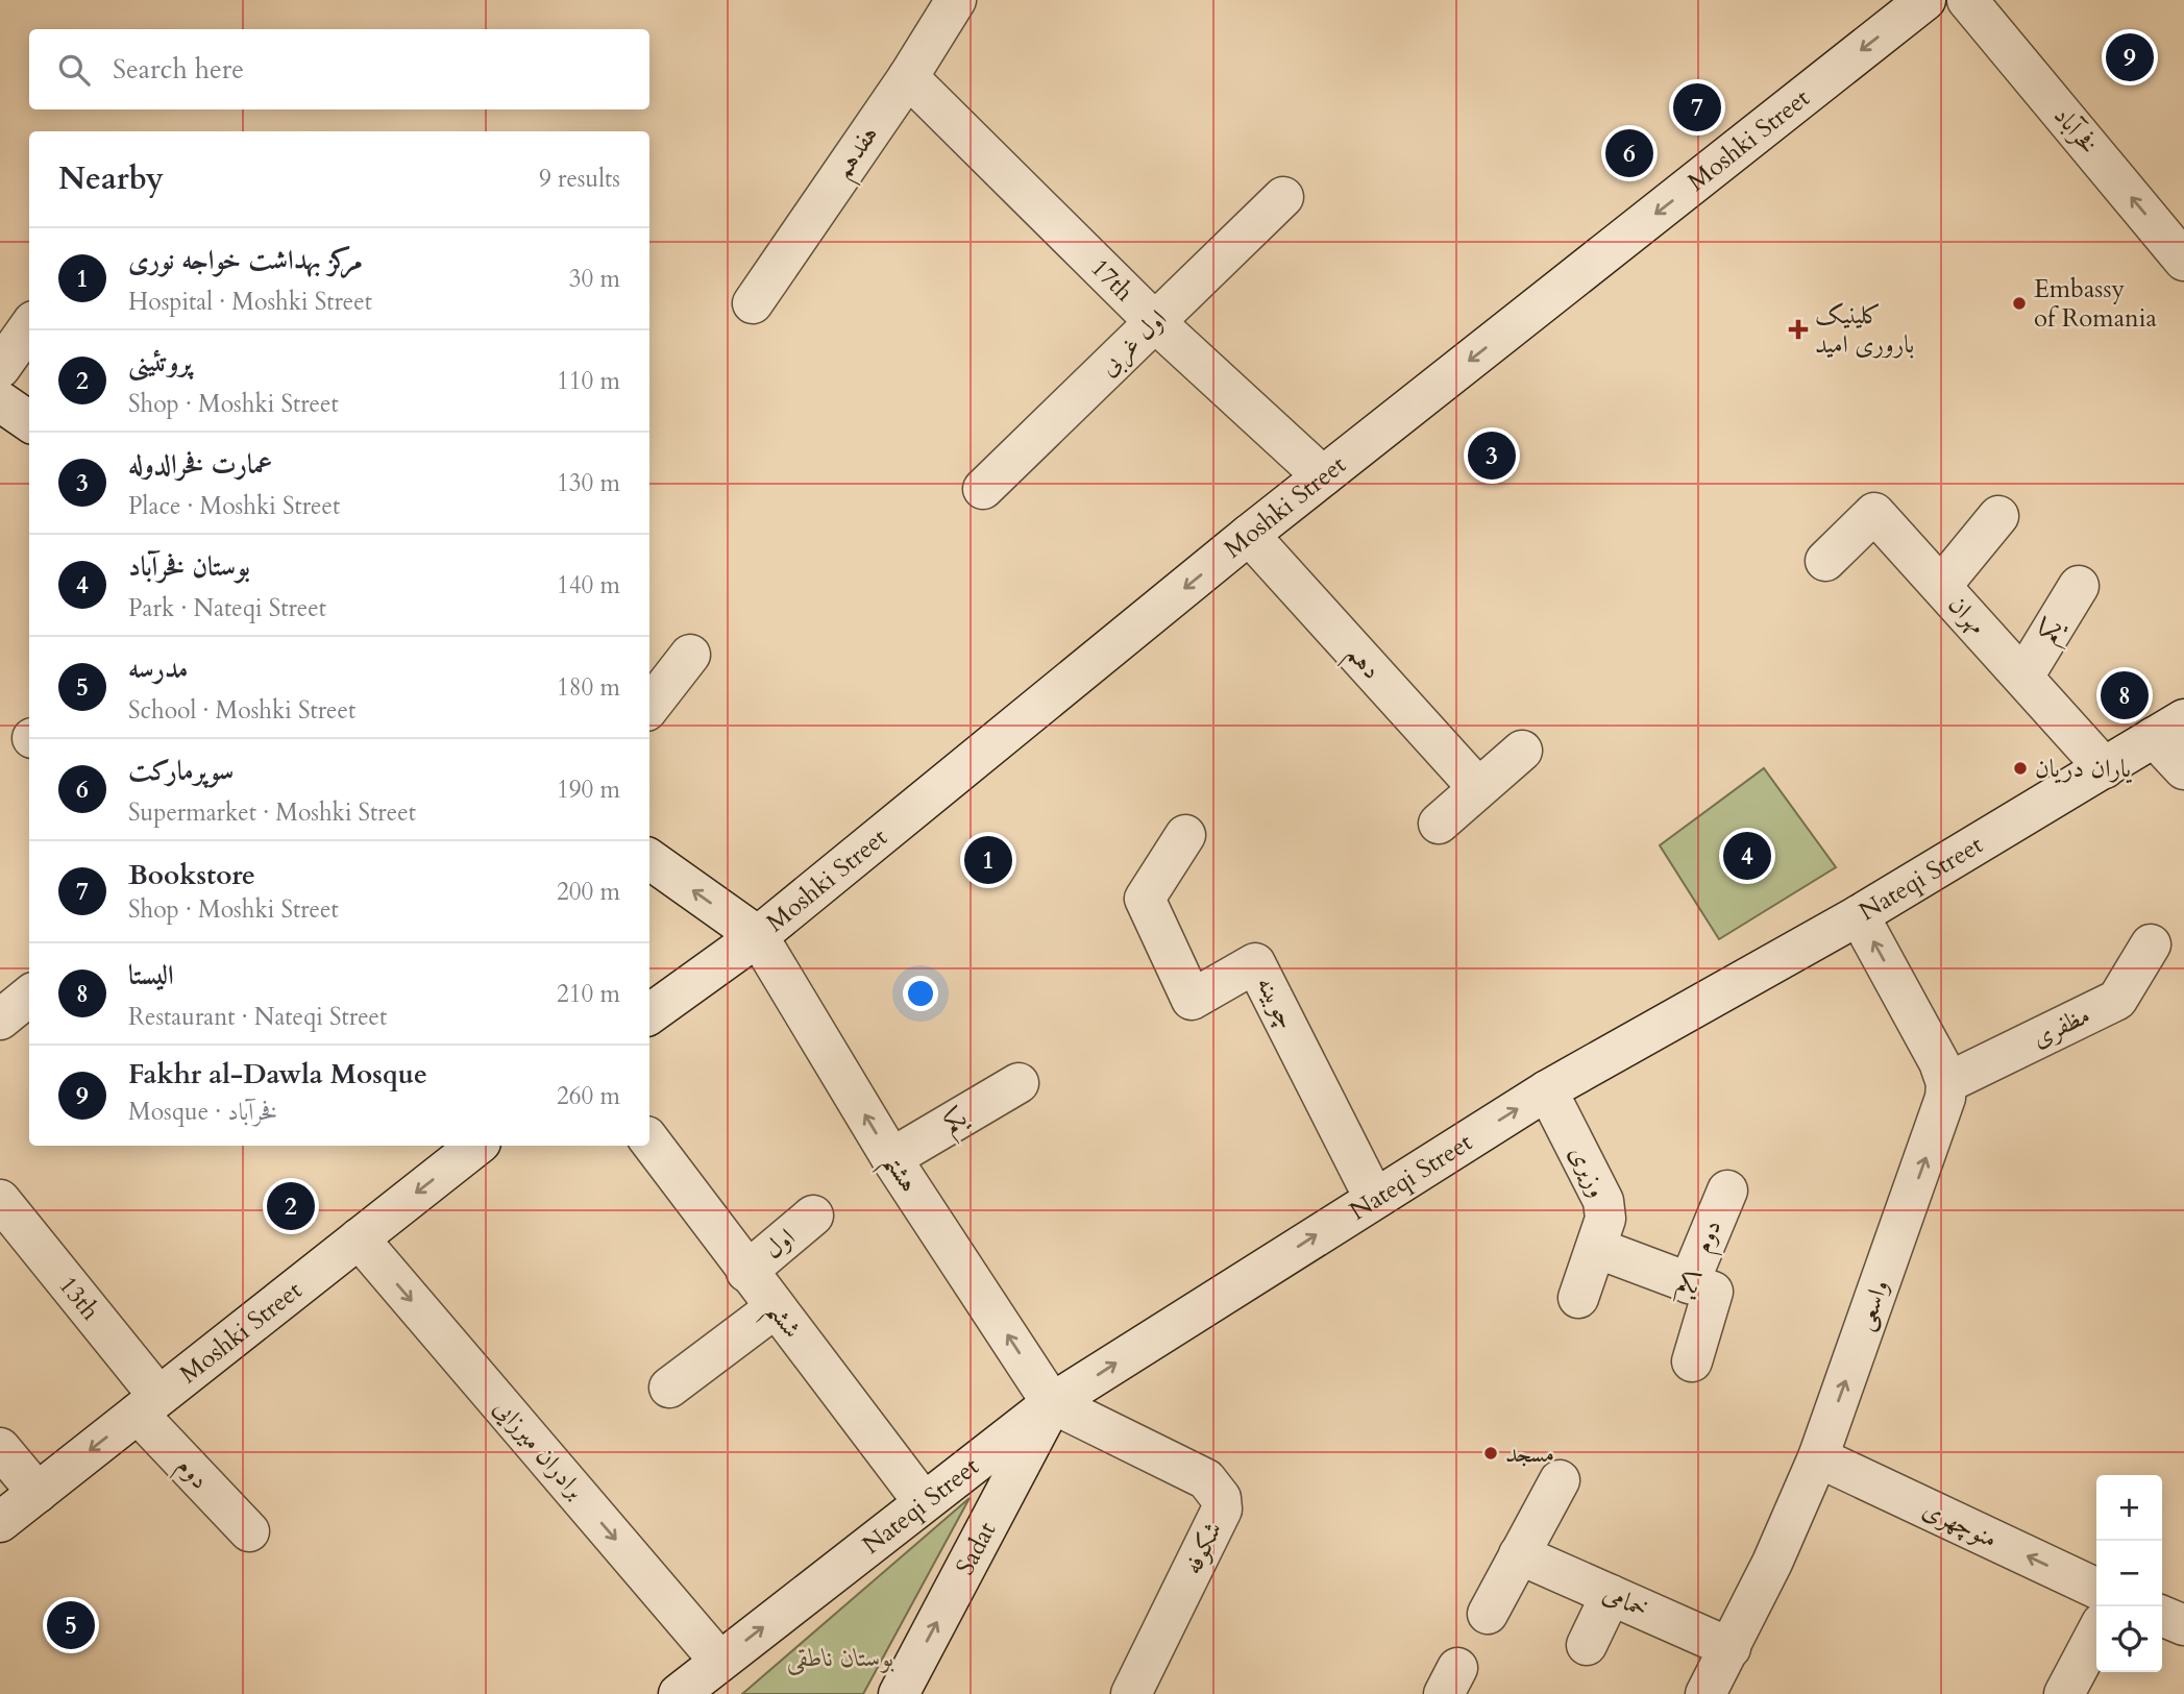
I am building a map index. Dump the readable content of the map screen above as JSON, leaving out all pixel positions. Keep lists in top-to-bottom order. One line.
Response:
{"streets":{"street":["فخرآباد","Moshki Street","هفدهم","17th","اول غربی","مهران","یکم","دهم","Nateqi Street","چوبینه","مظفری","وزیری","هشتم","دوم","اول","13th","واسعی","ششم","برادران میرزایی","منوچهری","شکوفه","Sadat","خمامی"]},"crossings":[["Moshki Street","17th"],["Moshki Street","دهم"],["Moshki Street","هشتم"],["Moshki Street","دوم"],["Moshki Street","13th"],["Moshki Street","برادران میرزایی"],["هفدهم","17th"],["17th","اول غربی"],["مهران","یکم"],["مهران","Nateqi Street"],["یکم","وزیری"],["یکم","هشتم"],["یکم","دوم"],["Nateqi Street","چوبینه"],["Nateqi Street","وزیری"],["Nateqi Street","هشتم"],["Nateqi Street","ششم"],["Nateqi Street","برادران میرزایی"],["Nateqi Street","شکوفه"],["Nateqi Street","Sadat"],["مظفری","واسعی"],["هشتم","شکوفه"],["هشتم","Sadat"],["دوم","13th"],["اول","ششم"],["واسعی","منوچهری"],["واسعی","خمامی"],["شکوفه","Sadat"]],"one_way":["فخرآباد","Moshki Street","Nateqi Street","هشتم","واسعی","برادران میرزایی","منوچهری"],"parks":["بوستان ناطقی"],"places":{"other":["Embassy of Romania","یاران دریان","مسجد"],"health":["کلینیک باروری امید"]},"page":{"pins":["9","7","6","3","8","4","1","2","5"],"search":"Search here","heading":["Nearby","9 results"],"list":[{"mark":"1","name":"مرکز بهداشت خواجه نوری","note":"Hospital · Moshki Street","value":"30 m"},{"mark":"2","name":"پروتئینی","note":"Shop · Moshki Street","value":"110 m"},{"mark":"3","name":"عمارت فخرالدوله","note":"Place · Moshki Street","value":"130 m"},{"mark":"4","name":"بوستان فخرآباد","note":"Park · Nateqi Street","value":"140 m"},{"mark":"5","name":"مدرسه","note":"School · Moshki Street","value":"180 m"},{"mark":"6","name":"سوپرمارکت","note":"Supermarket · Moshki Street","value":"190 m"},{"mark":"7","name":"Bookstore","note":"Shop · Moshki Street","value":"200 m"},{"mark":"8","name":"الیستا","note":"Restaurant · Nateqi Street","value":"210 m"},{"mark":"9","name":"Fakhr al-Dawla Mosque","note":"Mosque · فخرآباد","value":"260 m"}],"map_buttons":["+","−"]}}
